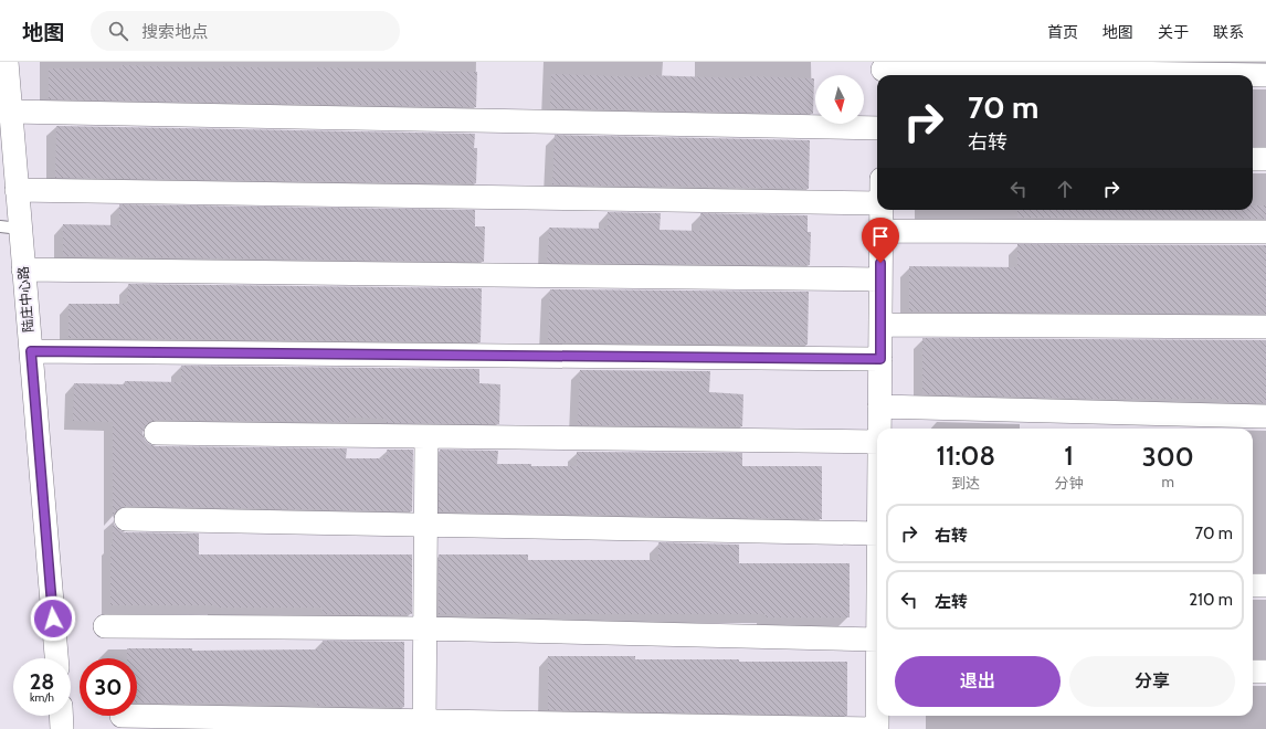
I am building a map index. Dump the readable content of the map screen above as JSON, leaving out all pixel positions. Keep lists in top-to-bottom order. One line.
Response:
{"streets":{"street":["陆庄中心路"]},"north":"bottom","page":{"header":"地图","search":"搜索地点","nav":["首页","地图","关于","联系"],"turn":["70 m","右转"],"eta":["11:08","到达","1","分钟","300","m"],"list":[{"name":"右转","value":"70 m"},{"name":"左转","value":"210 m"}],"buttons":["退出","分享"],"speed":"28 km/h","limit":"30"}}
